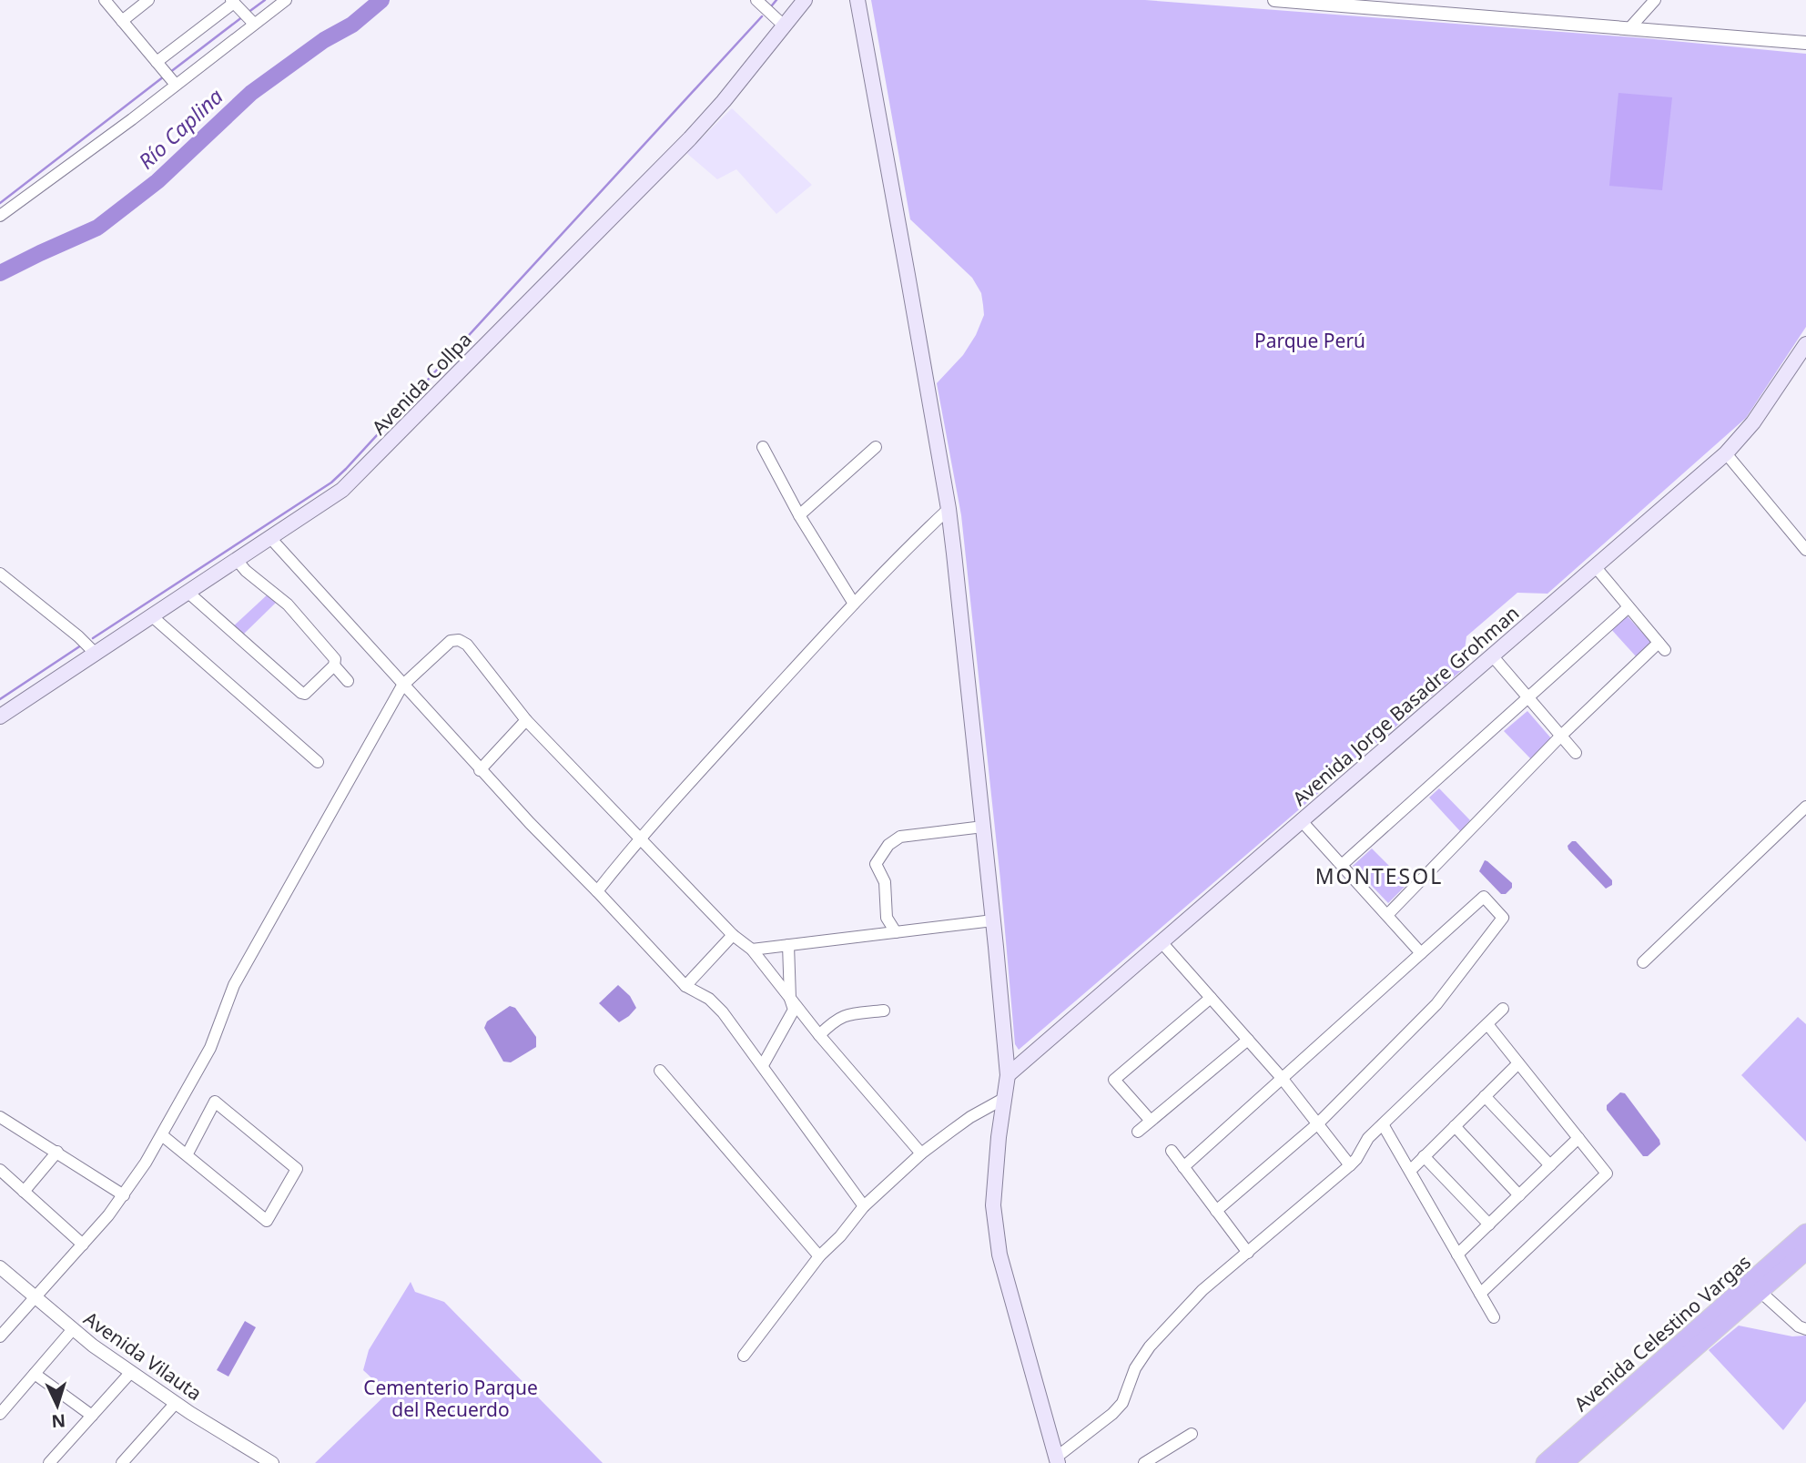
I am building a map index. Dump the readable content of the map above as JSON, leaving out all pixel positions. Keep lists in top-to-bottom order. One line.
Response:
{"streets":{"highway":["Avenida Celestino Vargas"],"main road":["Avenida Collpa","Avenida Jorge Basadre Grohman"],"street":["Avenida Vilauta"]},"districts":["MONTESOL"],"water":["Río Caplina"],"parks":["Parque Perú","Cementerio Parque del Recuerdo"],"north":"bottom"}
